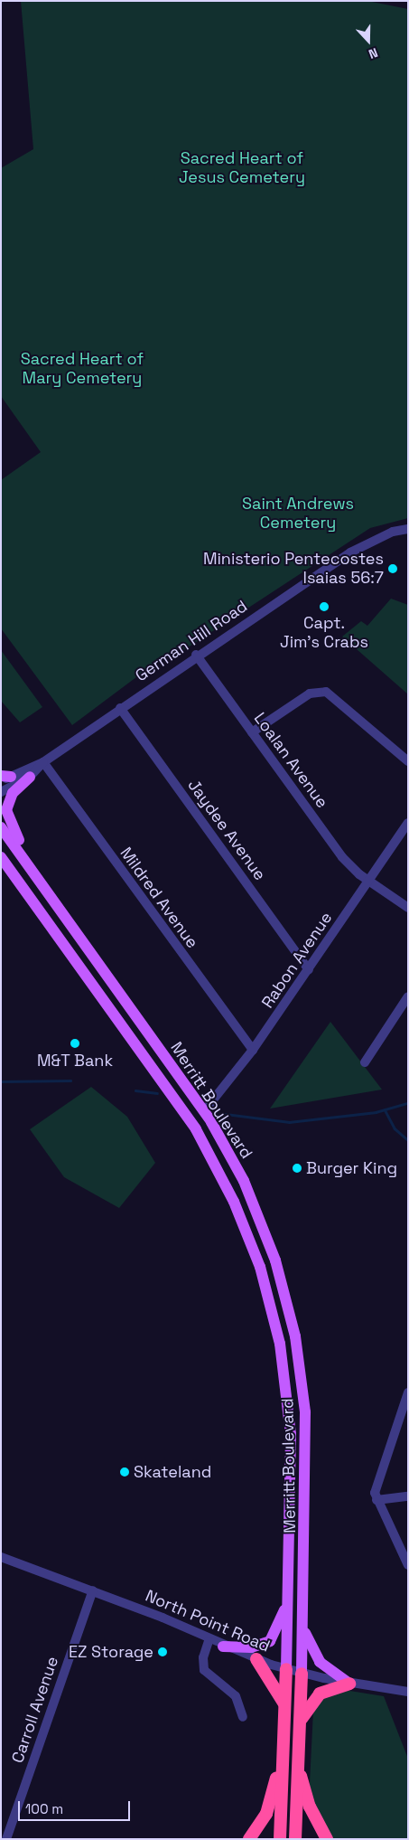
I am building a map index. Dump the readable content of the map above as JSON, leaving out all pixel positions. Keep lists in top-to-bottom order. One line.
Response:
{"streets":{"main road":["Merritt Boulevard"],"street":["German Hill Road","Loalan Avenue","Jaydee Avenue","Mildred Avenue","Rabon Avenue","North Point Road","Carroll Avenue"]},"crossings":[["German Hill Road","Loalan Avenue"],["German Hill Road","Jaydee Avenue"],["German Hill Road","Mildred Avenue"],["Loalan Avenue","Rabon Avenue"],["Jaydee Avenue","Rabon Avenue"],["Mildred Avenue","Rabon Avenue"],["Rabon Avenue","Merritt Boulevard"],["Merritt Boulevard","North Point Road"],["North Point Road","Carroll Avenue"]],"parks":["Sacred Heart of Jesus Cemetery","Sacred Heart of Mary Cemetery","Saint Andrews Cemetery"],"places":["Ministerio Pentecostes Isaias 56:7","Capt. Jim's Crabs","M&T Bank","Burger King","Skateland","EZ Storage"],"scale_bar":"100 m","north":"bottom"}
